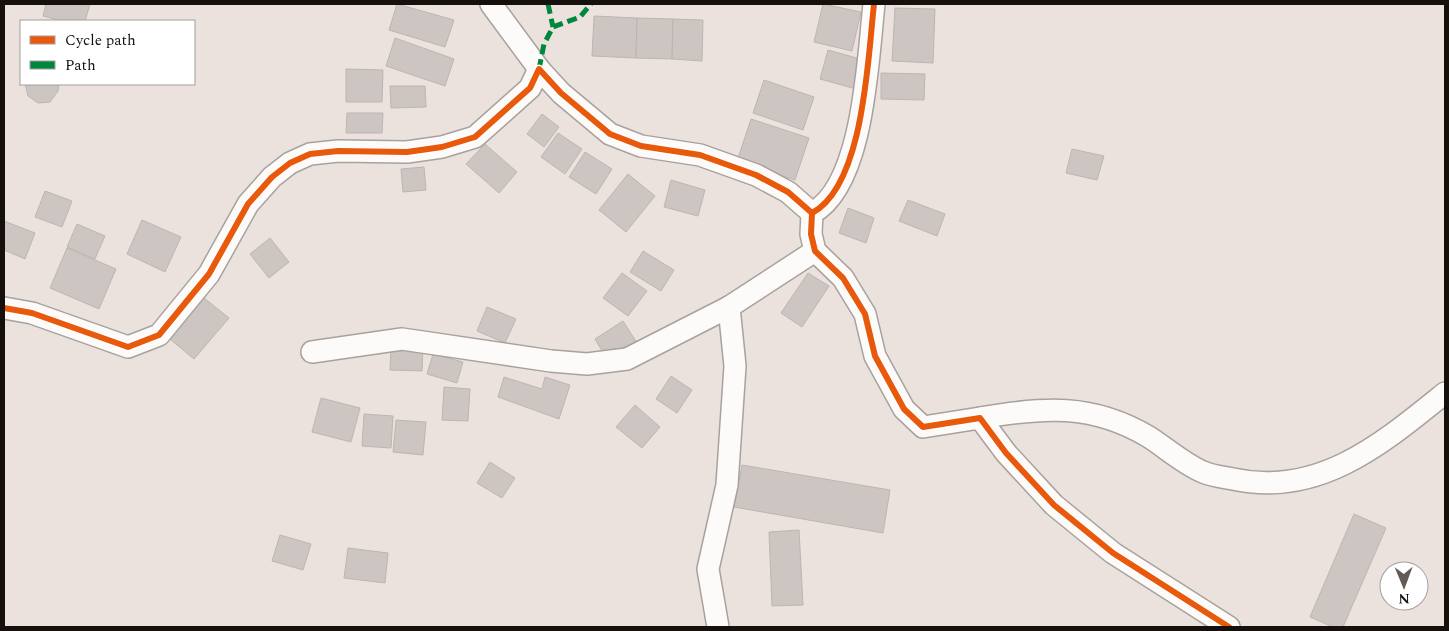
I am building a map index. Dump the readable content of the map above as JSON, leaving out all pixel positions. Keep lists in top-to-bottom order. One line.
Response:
{"legend":["Cycle path","Path"],"north":"bottom"}
